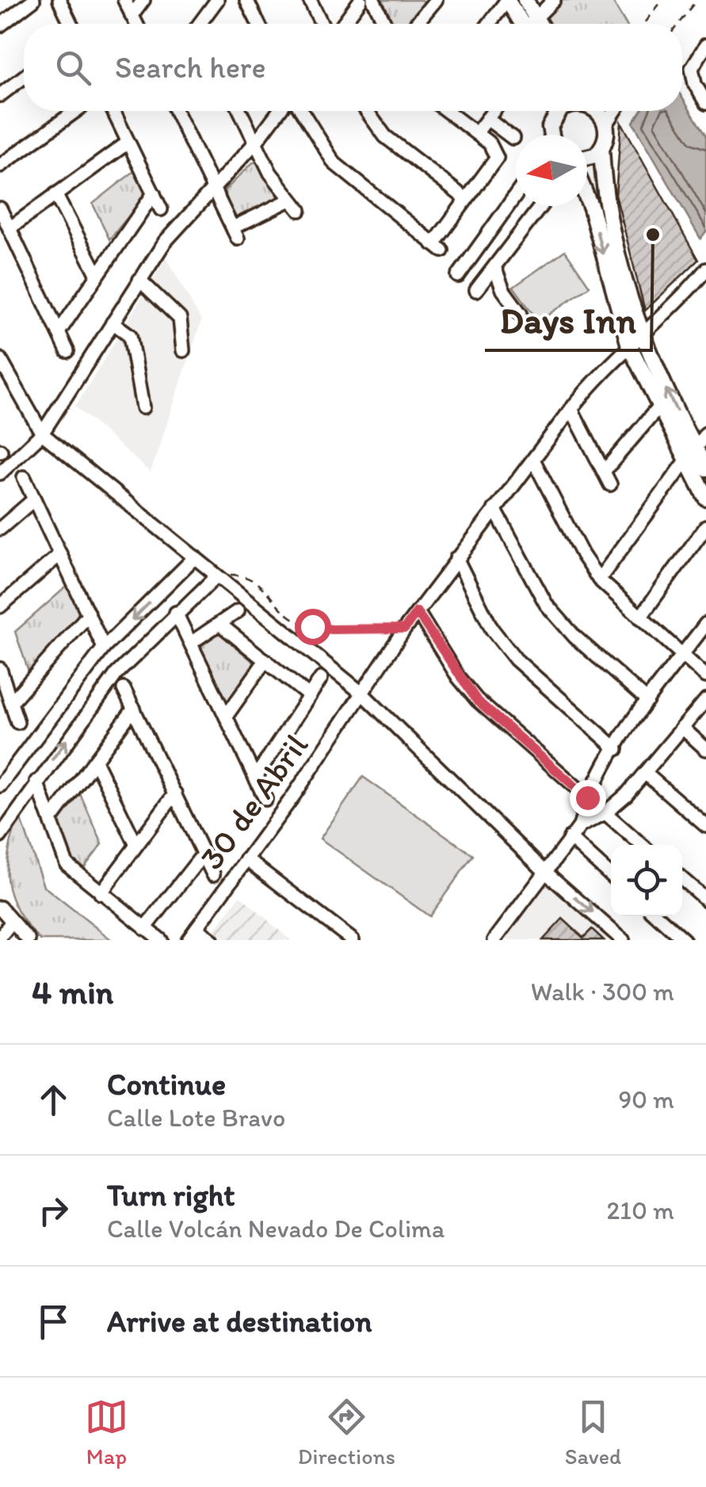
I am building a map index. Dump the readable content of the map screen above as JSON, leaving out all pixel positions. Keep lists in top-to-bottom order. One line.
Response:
{"streets":{"street":["30 de Abril"]},"places":["Days Inn"],"north":"left","page":{"search":"Search here","heading":["4 min","Walk · 300 m"],"list":[["Continue","Calle Lote Bravo","90 m"],["Turn right","Calle Volcán Nevado De Colima","210 m"],"Arrive at destination"],"nav":["Map","Directions","Saved"]}}
